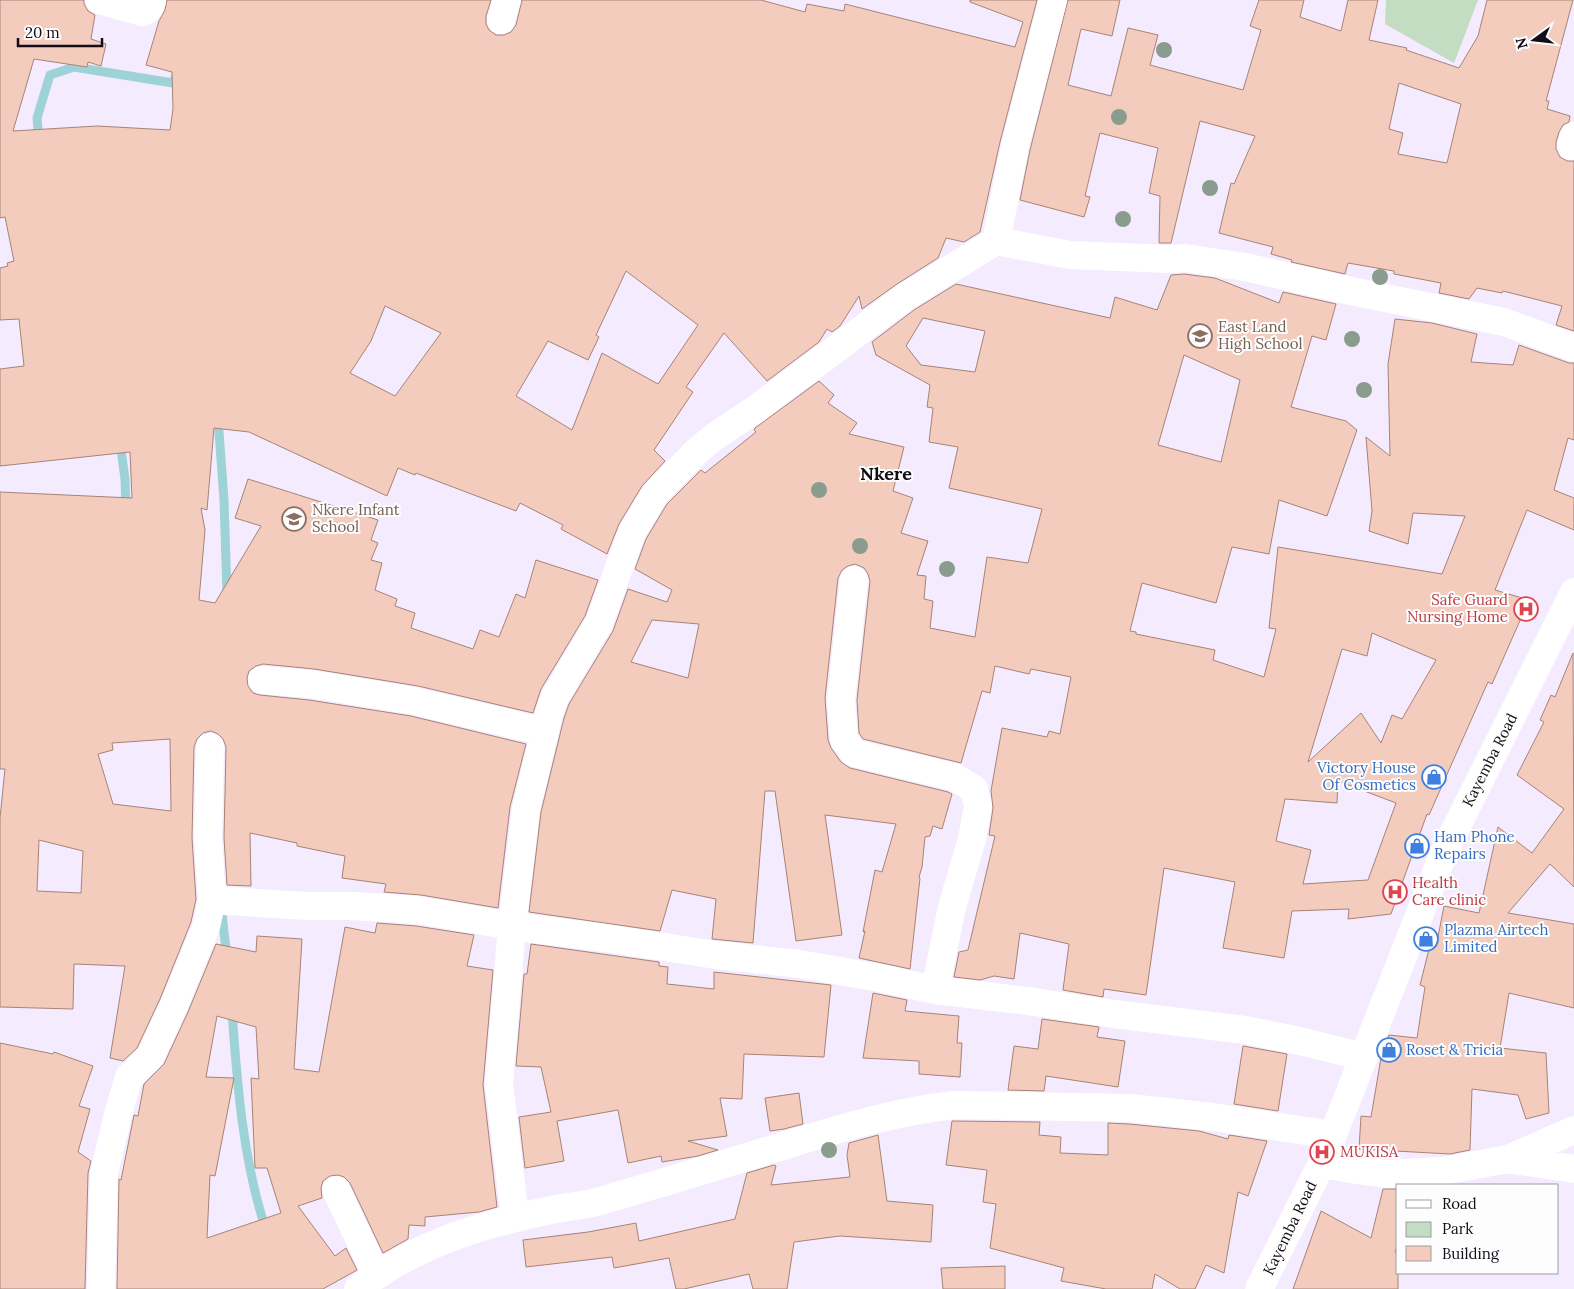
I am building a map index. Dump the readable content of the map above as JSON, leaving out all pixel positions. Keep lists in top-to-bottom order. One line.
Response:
{"streets":{"street":["Kayemba Road"]},"districts":["Nkere"],"places":{"school or university":["East Land High School","Nkere Infant School"],"hospital":["Safe Guard Nursing Home","Health Care clinic","MUKISA"],"shop":["Victory House Of Cosmetics","Ham Phone Repairs","Plazma Airtech Limited","Roset & Tricia"]},"legend":["Road","Park","Building"],"scale_bar":"20 m","north":"left"}
